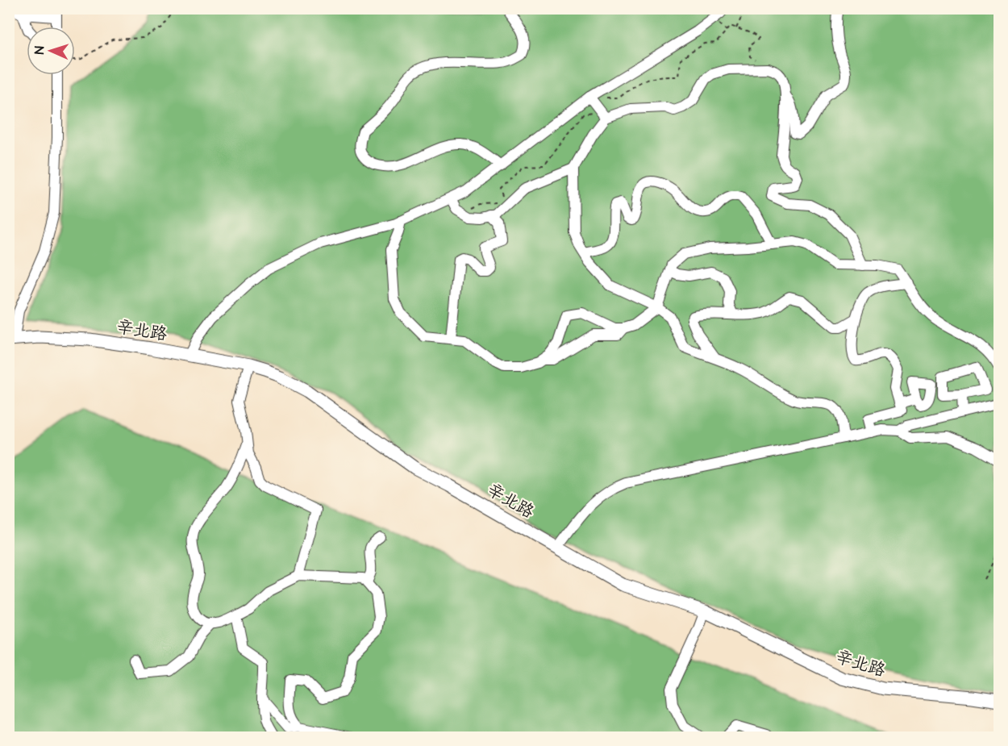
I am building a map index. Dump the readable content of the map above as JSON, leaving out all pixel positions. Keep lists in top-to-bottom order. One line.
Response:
{"streets":{"main road":["辛北路"]},"north":"left"}
